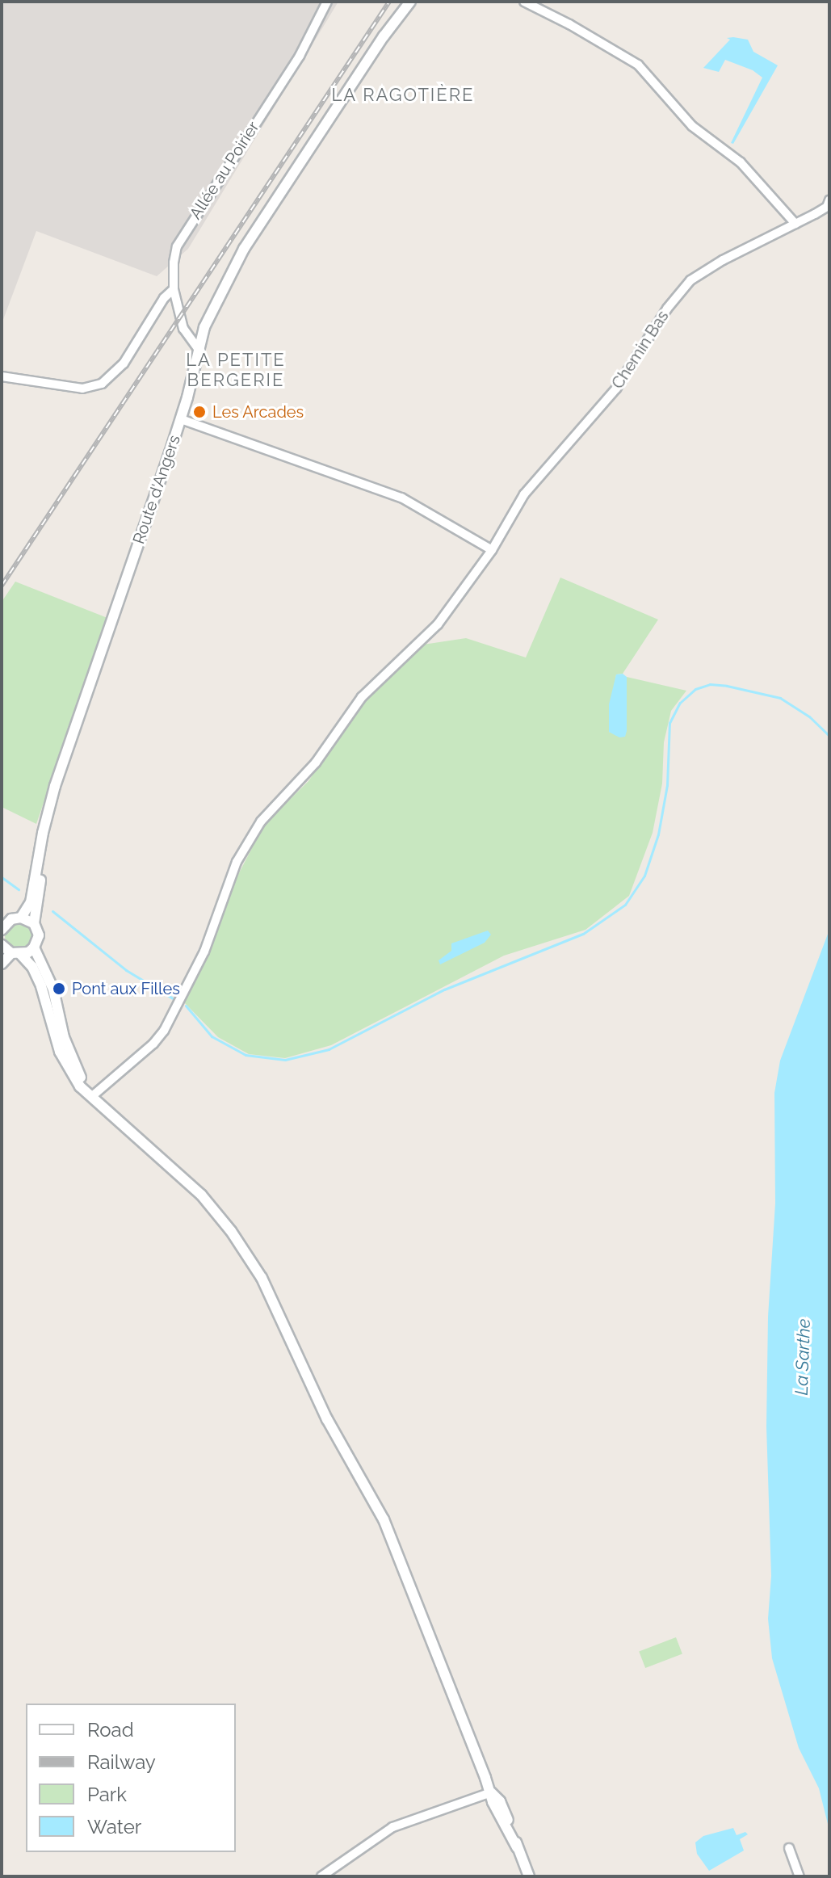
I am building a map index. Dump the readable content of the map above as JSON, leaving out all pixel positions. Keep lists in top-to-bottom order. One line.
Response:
{"streets":{"street":["Allée au Poirier","Chemin Bas","Route d'Angers"]},"crossings":[["Allée au Poirier","Route d'Angers"]],"districts":["LA RAGOTIÈRE","LA PETITE BERGERIE"],"water":["La Sarthe"],"places":["Les Arcades","Pont aux Filles"],"legend":["Road","Railway","Park","Water"]}
